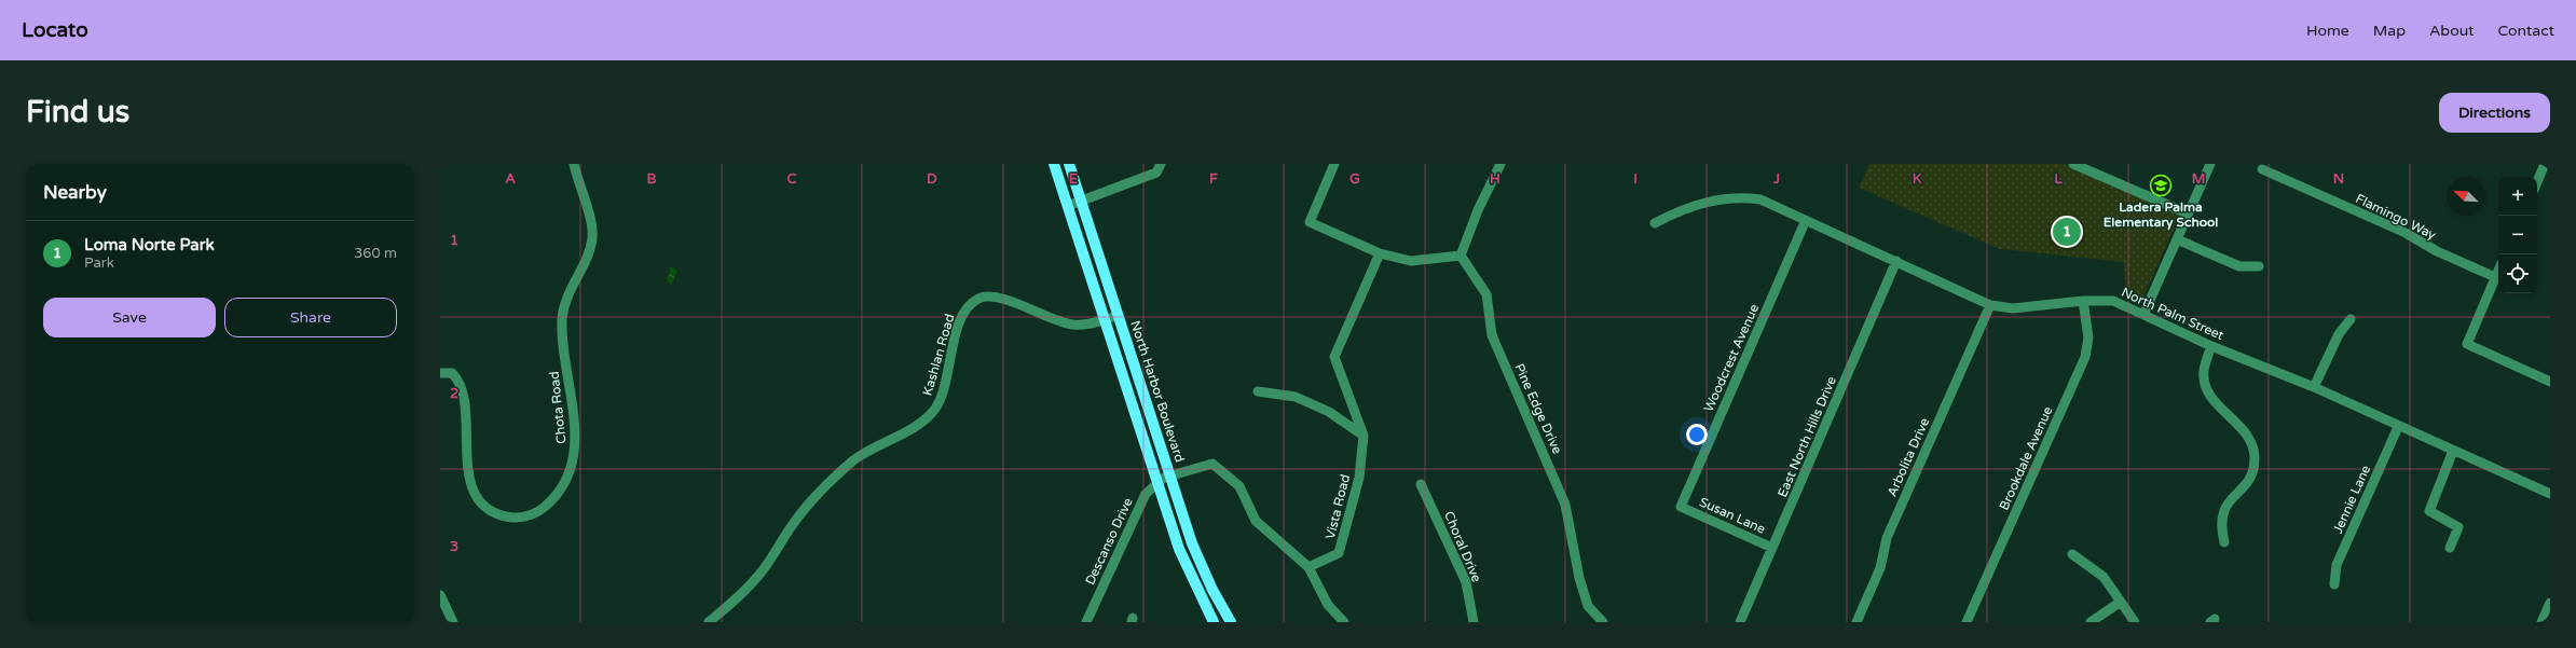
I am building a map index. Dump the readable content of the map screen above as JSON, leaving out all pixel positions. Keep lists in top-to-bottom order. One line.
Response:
{"streets":{"main road":["North Harbor Boulevard"],"street":["Flamingo Way","North Palm Street","Kashlan Road","Woodcrest Avenue","Chota Road","Pine Edge Drive","East North Hills Drive","Arbolita Drive","Brookdale Avenue","Jennie Lane","Vista Road","Susan Lane","Descanso Drive","Choral Drive"]},"crossings":[["North Palm Street","Woodcrest Avenue"],["North Palm Street","East North Hills Drive"],["North Palm Street","Arbolita Drive"],["North Palm Street","Brookdale Avenue"],["North Palm Street","Jennie Lane"],["Kashlan Road","North Harbor Boulevard"],["Woodcrest Avenue","Susan Lane"],["North Harbor Boulevard","Descanso Drive"],["East North Hills Drive","Susan Lane"]],"places":{"school or university":["Ladera Palma Elementary School"]},"north":"top left","page":{"header":"Locato","nav":["Home","Map","About","Contact"],"buttons":["Directions",["Save","Share"]],"title":"Find us","heading":"Nearby","map_buttons":["+","−"],"pins":"1","list":[{"mark":"1","name":"Loma Norte Park","note":"Park","value":"360 m"}]},"grid":{"columns":["A","B","C","D","E","F","G","H","I","J","K","L","M","N"],"rows":["1","2","3"]}}
